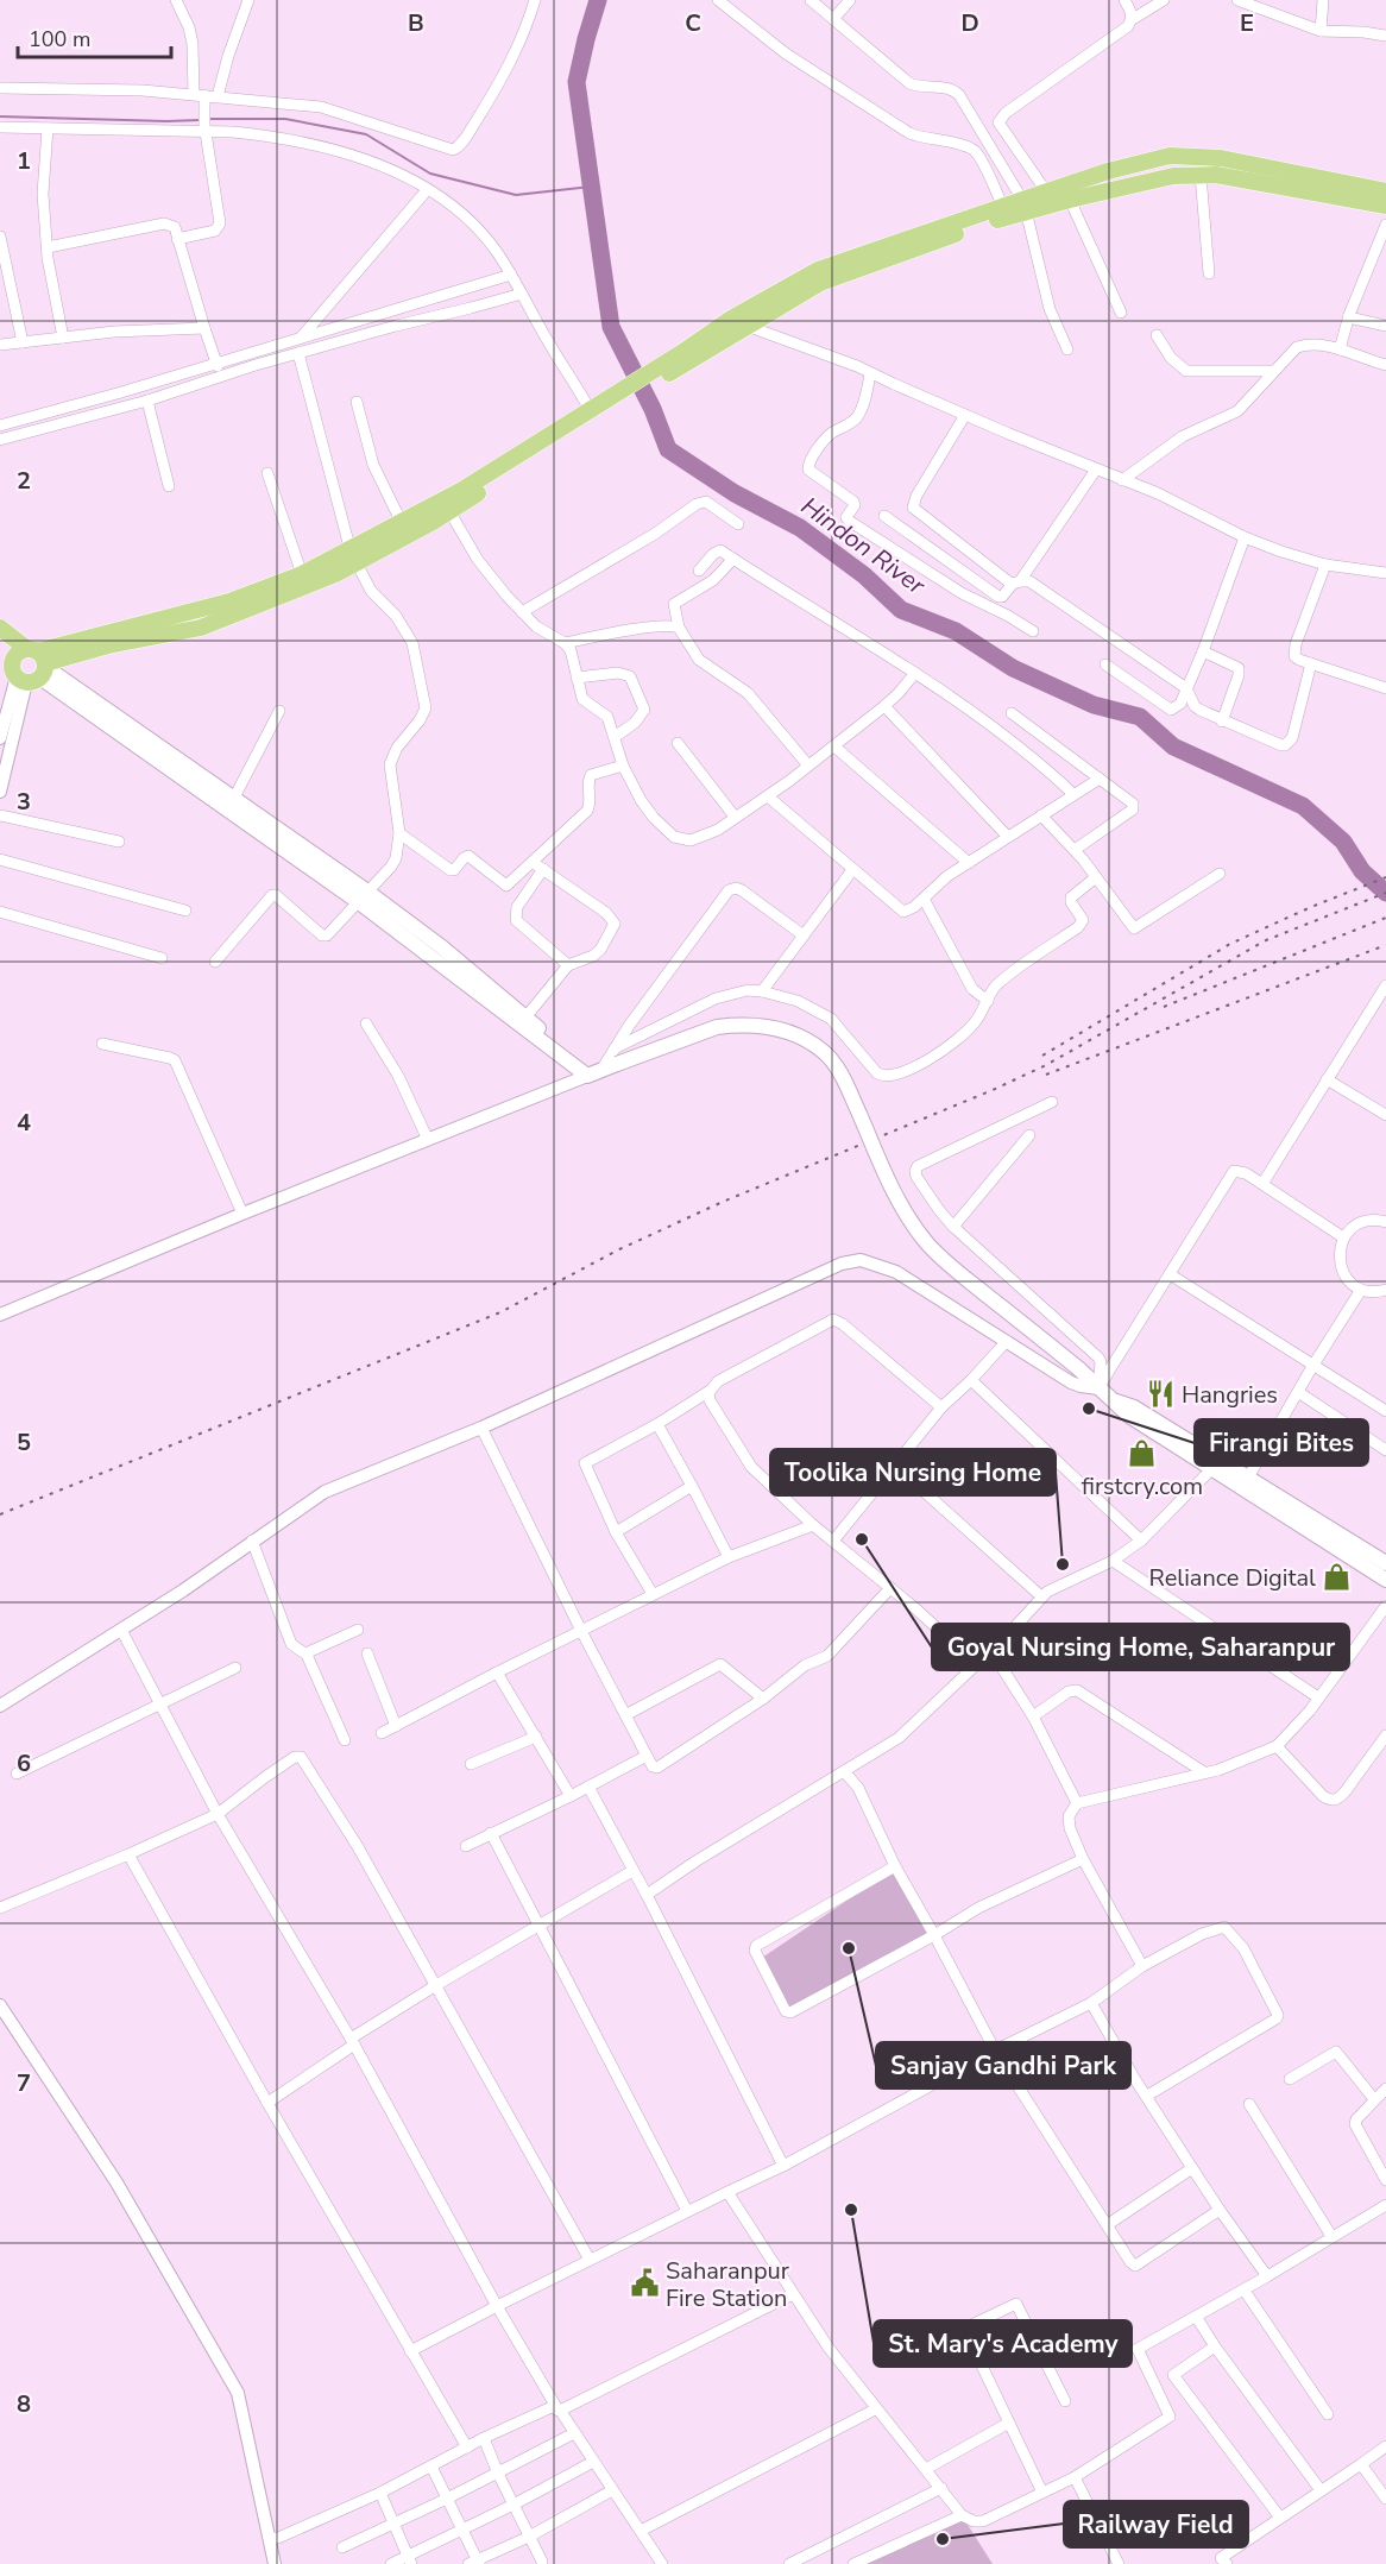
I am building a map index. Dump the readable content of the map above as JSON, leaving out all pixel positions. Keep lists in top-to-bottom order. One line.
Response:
{"water":["Hindon River"],"places":{"restaurant":["Hangries"],"other":["Firangi Bites","Goyal Nursing Home, Saharanpur","Toolika Nursing Home","Sanjay Gandhi Park","St. Mary's Academy","Railway Field"],"shop":["firstcry.com","Reliance Digital"],"public building":["Saharanpur Fire Station"]},"scale_bar":"100 m","grid":{"columns":["B","C","D","E"],"rows":["1","2","3","4","5","6","7","8"]}}
